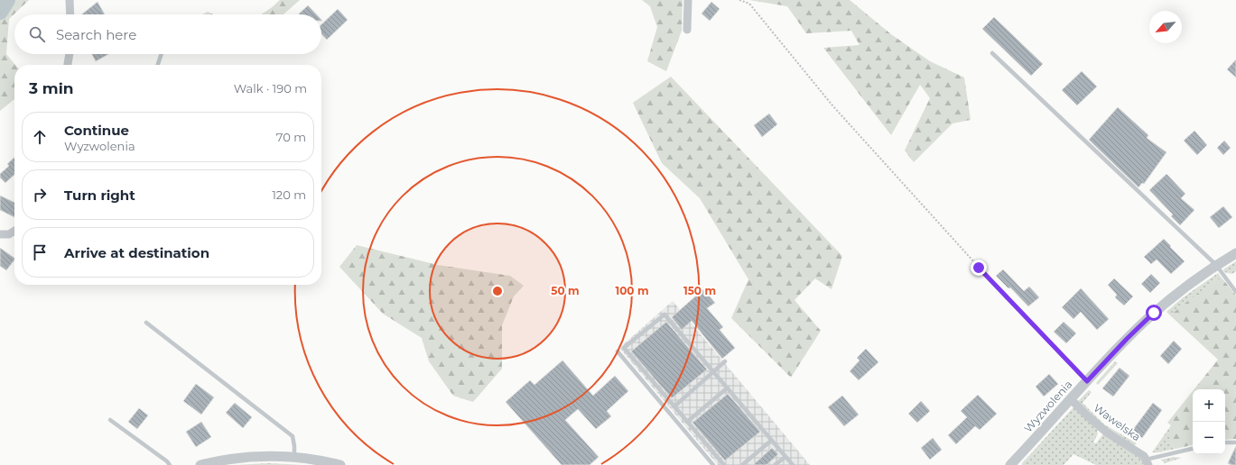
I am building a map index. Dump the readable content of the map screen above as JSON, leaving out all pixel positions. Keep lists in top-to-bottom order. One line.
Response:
{"streets":{"street":["Wyzwolenia","Wawelska"]},"crossings":[["Wyzwolenia","Wawelska"]],"north":"bottom left","page":{"search":"Search here","heading":["3 min","Walk · 190 m"],"list":[["Continue","Wyzwolenia","70 m"],["Turn right","120 m"],"Arrive at destination"],"map_buttons":["+","−"]},"rings":["50 m","100 m","150 m"]}
